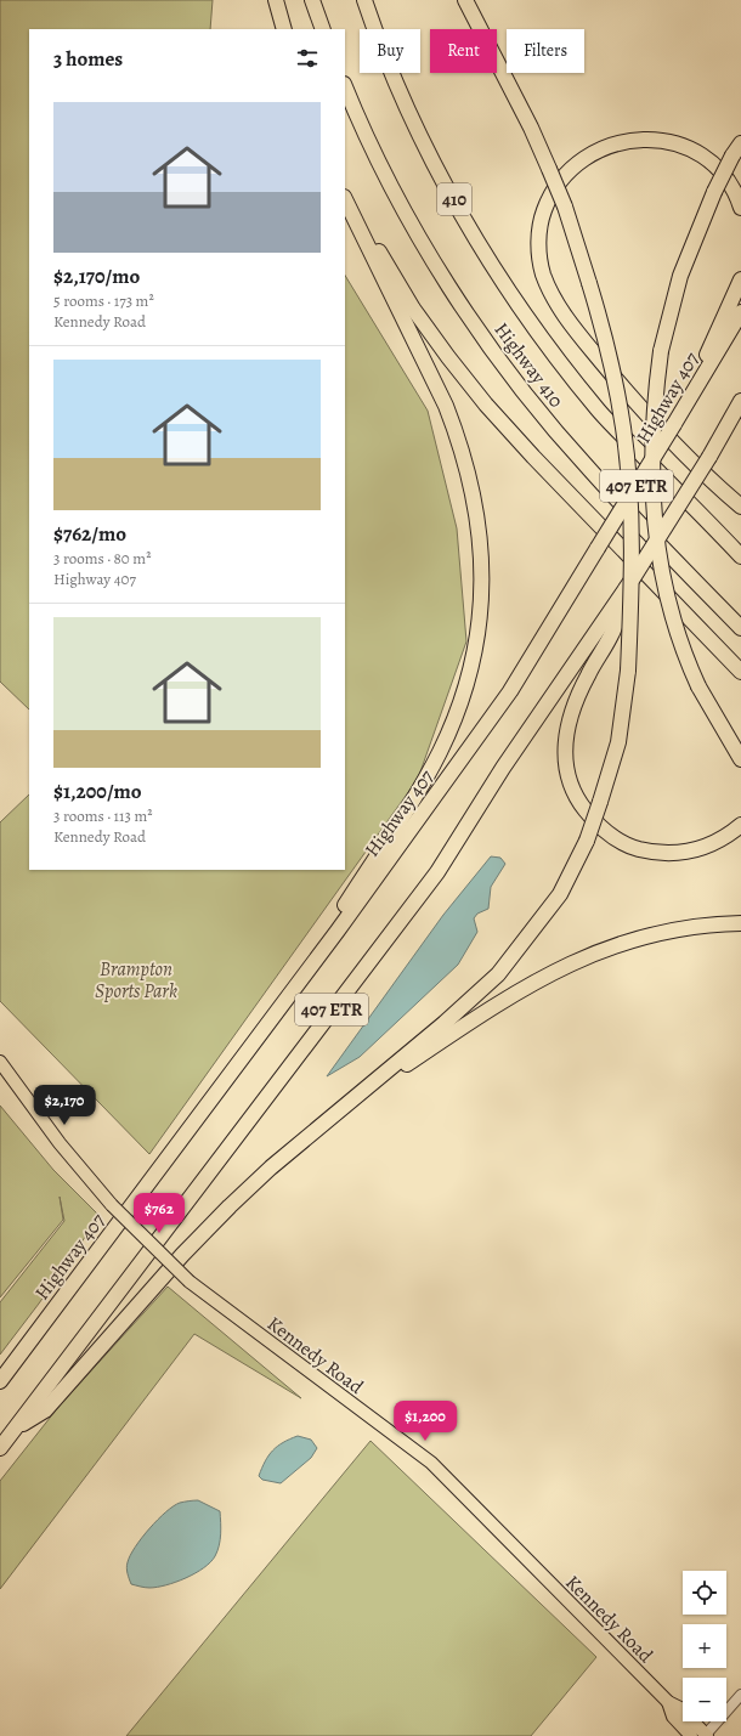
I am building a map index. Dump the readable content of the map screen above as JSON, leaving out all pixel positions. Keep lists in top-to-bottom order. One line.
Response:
{"streets":{"highway":["410","Highway 410","Highway 407","407 ETR"],"main road":["Kennedy Road"]},"parks":["Brampton Sports Park"],"page":{"chip":["Buy","Rent","Filters"],"heading":"3 homes","list":[{"name":"$2,170/mo","note":"5 rooms · 173 m² · Kennedy Road"},{"name":"$762/mo","note":"3 rooms · 80 m² · Highway 407"},{"name":"$1,200/mo","note":"3 rooms · 113 m² · Kennedy Road"}],"price":["$2,170","$762","$1,200"],"map_buttons":["+","−"]}}
